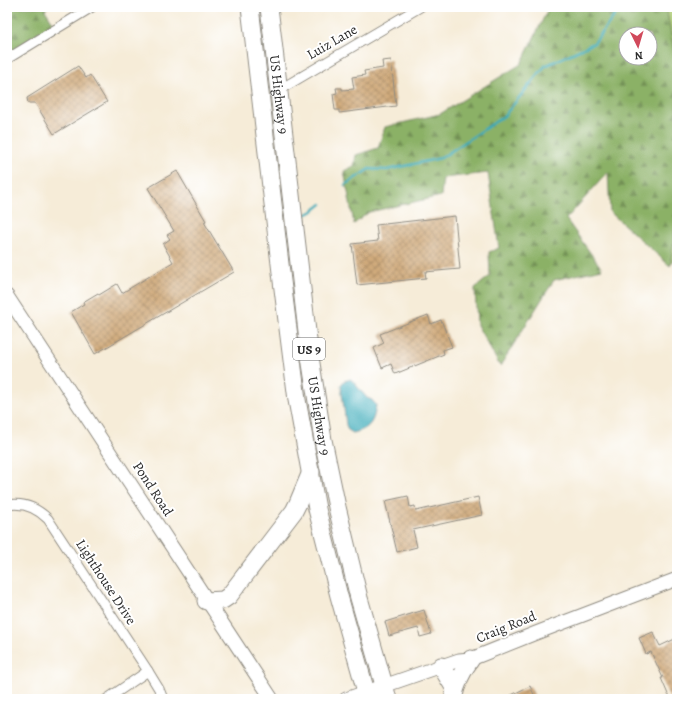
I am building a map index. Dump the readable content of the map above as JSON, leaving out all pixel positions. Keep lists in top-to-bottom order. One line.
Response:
{"streets":{"highway":["US Highway 9","US 9"],"main road":["Pond Road","Craig Road"],"street":["Luiz Lane","Lighthouse Drive"]},"crossings":[["Luiz Lane","US Highway 9"],["US Highway 9","Craig Road"]],"north":"bottom"}
